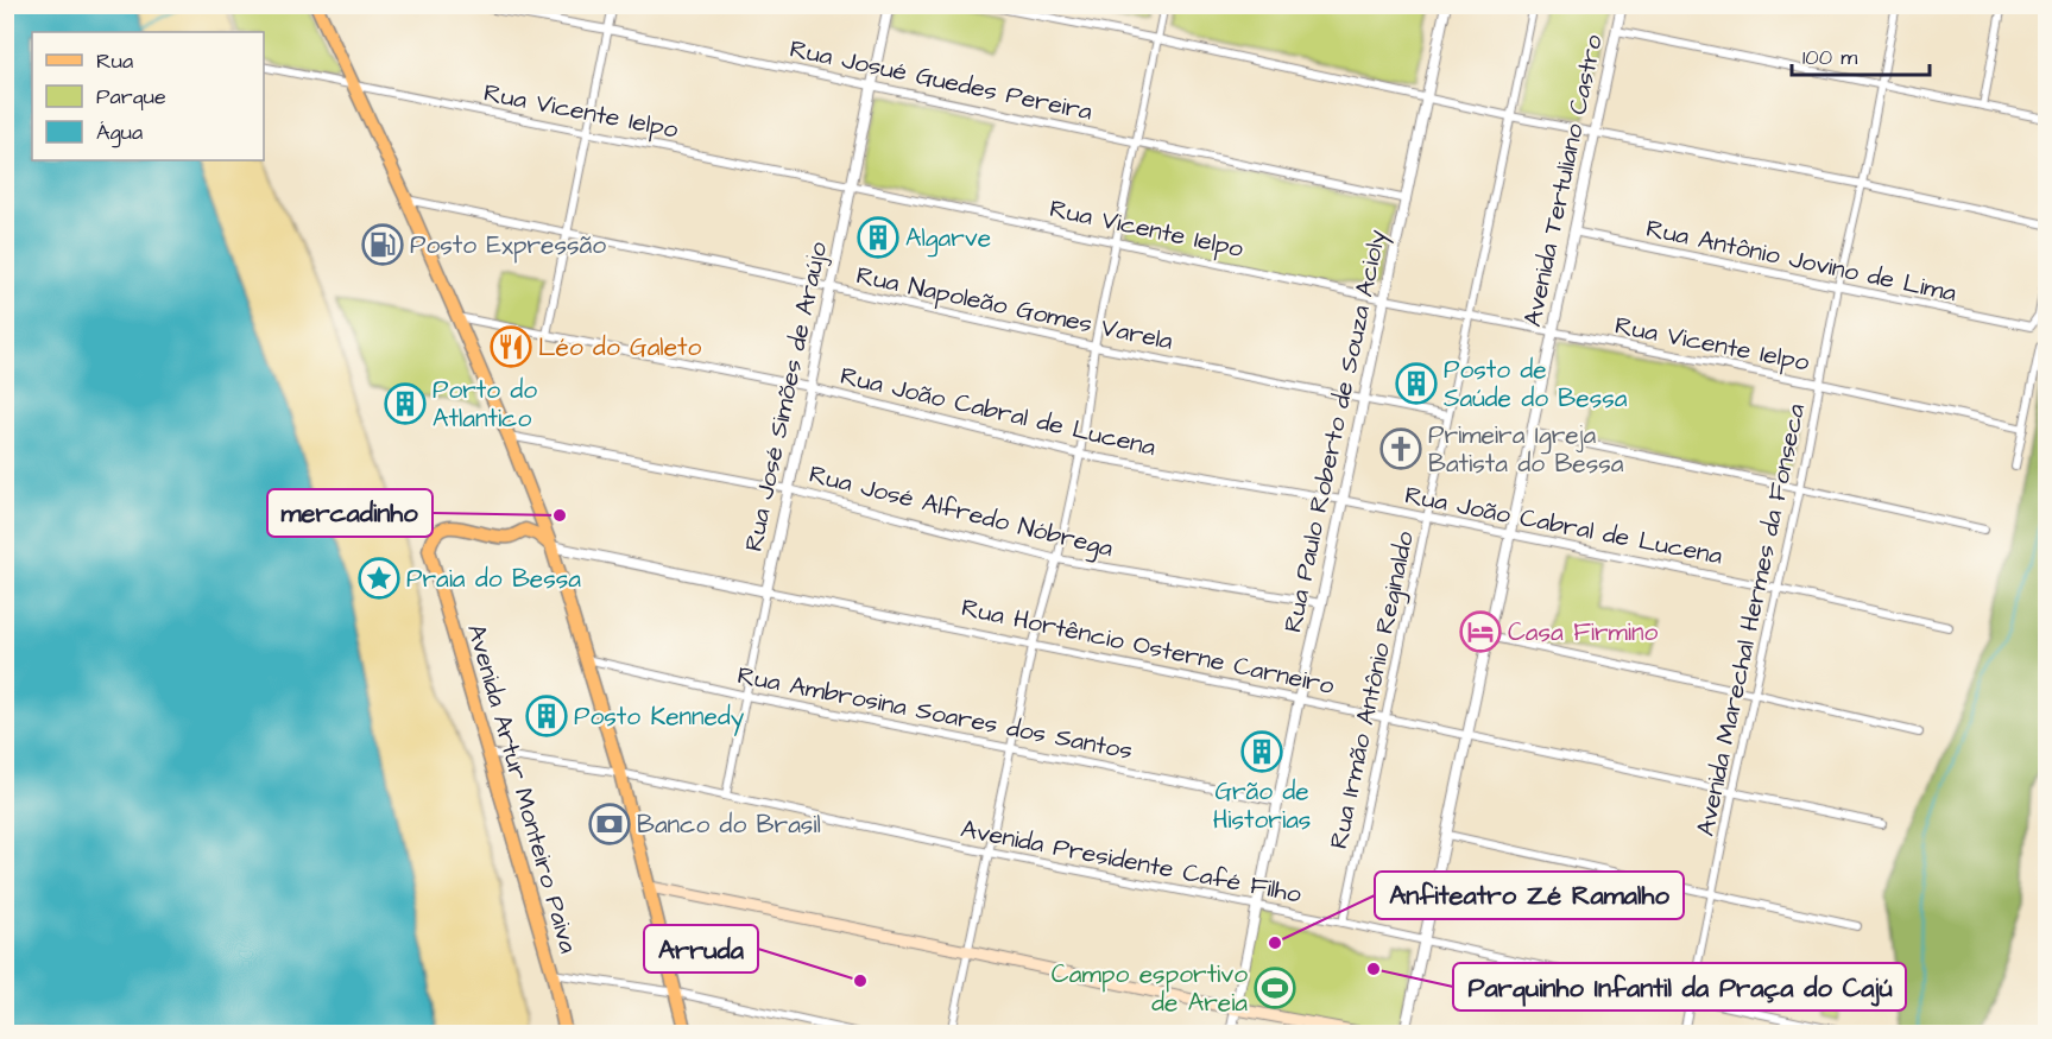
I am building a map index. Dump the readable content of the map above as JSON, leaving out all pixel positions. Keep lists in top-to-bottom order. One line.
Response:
{"streets":{"main road":["Rua Hortêncio Osterne Carneiro","Avenida Artur Monteiro Paiva"],"street":["Rua Josué Guedes Pereira","Rua Vicente Ielpo","Avenida Tertuliano Castro","Rua Antônio Jovino de Lima","Rua Napoleão Gomes Varela","Rua José Simões de Araújo","Rua João Cabral de Lucena","Rua Paulo Roberto de Souza Acioly","Rua José Alfredo Nóbrega","Avenida Marechal Hermes da Fonseca","Rua Irmão Antônio Reginaldo","Rua Ambrosina Soares dos Santos","Avenida Presidente Café Filho"]},"crossings":[["Rua Josué Guedes Pereira","Rua José Simões de Araújo"],["Rua Josué Guedes Pereira","Rua Paulo Roberto de Souza Acioly"],["Rua Vicente Ielpo","Avenida Tertuliano Castro"],["Rua Vicente Ielpo","Rua José Simões de Araújo"],["Rua Vicente Ielpo","Rua Paulo Roberto de Souza Acioly"],["Rua Vicente Ielpo","Avenida Marechal Hermes da Fonseca"],["Rua Vicente Ielpo","Rua Irmão Antônio Reginaldo"],["Avenida Tertuliano Castro","Rua Antônio Jovino de Lima"],["Avenida Tertuliano Castro","Rua João Cabral de Lucena"],["Avenida Tertuliano Castro","Rua Hortêncio Osterne Carneiro"],["Avenida Tertuliano Castro","Avenida Presidente Café Filho"],["Rua Antônio Jovino de Lima","Avenida Marechal Hermes da Fonseca"],["Rua Napoleão Gomes Varela","Rua José Simões de Araújo"],["Rua Napoleão Gomes Varela","Rua Paulo Roberto de Souza Acioly"],["Rua Napoleão Gomes Varela","Rua Irmão Antônio Reginaldo"],["Rua José Simões de Araújo","Rua João Cabral de Lucena"],["Rua José Simões de Araújo","Rua José Alfredo Nóbrega"],["Rua José Simões de Araújo","Rua Hortêncio Osterne Carneiro"],["Rua José Simões de Araújo","Rua Ambrosina Soares dos Santos"],["Rua José Simões de Araújo","Avenida Presidente Café Filho"],["Rua João Cabral de Lucena","Rua Paulo Roberto de Souza Acioly"],["Rua João Cabral de Lucena","Avenida Marechal Hermes da Fonseca"],["Rua João Cabral de Lucena","Rua Irmão Antônio Reginaldo"],["Rua Paulo Roberto de Souza Acioly","Rua José Alfredo Nóbrega"],["Rua Paulo Roberto de Souza Acioly","Rua Hortêncio Osterne Carneiro"],["Rua Paulo Roberto de Souza Acioly","Rua Ambrosina Soares dos Santos"],["Rua Paulo Roberto de Souza Acioly","Avenida Presidente Café Filho"],["Avenida Marechal Hermes da Fonseca","Rua Hortêncio Osterne Carneiro"],["Avenida Marechal Hermes da Fonseca","Avenida Presidente Café Filho"],["Rua Hortêncio Osterne Carneiro","Rua Irmão Antônio Reginaldo"],["Rua Hortêncio Osterne Carneiro","Avenida Artur Monteiro Paiva"],["Rua Irmão Antônio Reginaldo","Avenida Presidente Café Filho"],["Avenida Artur Monteiro Paiva","Avenida Presidente Café Filho"]],"places":{"building":["Algarve","Posto de Saúde do Bessa","Porto do Atlantico","Posto Kennedy","Grão de Historias"],"fuel station":["Posto Expressão"],"restaurant":["Léo do Galeto"],"church":["Primeira Igreja Batista do Bessa"],"other":["mercadinho","Anfiteatro Zé Ramalho","Parquinho Infantil da Praça do Cajú","Arruda"],"place":["Praia do Bessa"],"hotel":["Casa Firmino"],"bank":["Banco do Brasil"],"sports":["Campo esportivo de Areia"]},"legend":["Rua","Parque","Água"],"scale_bar":"100 m"}
